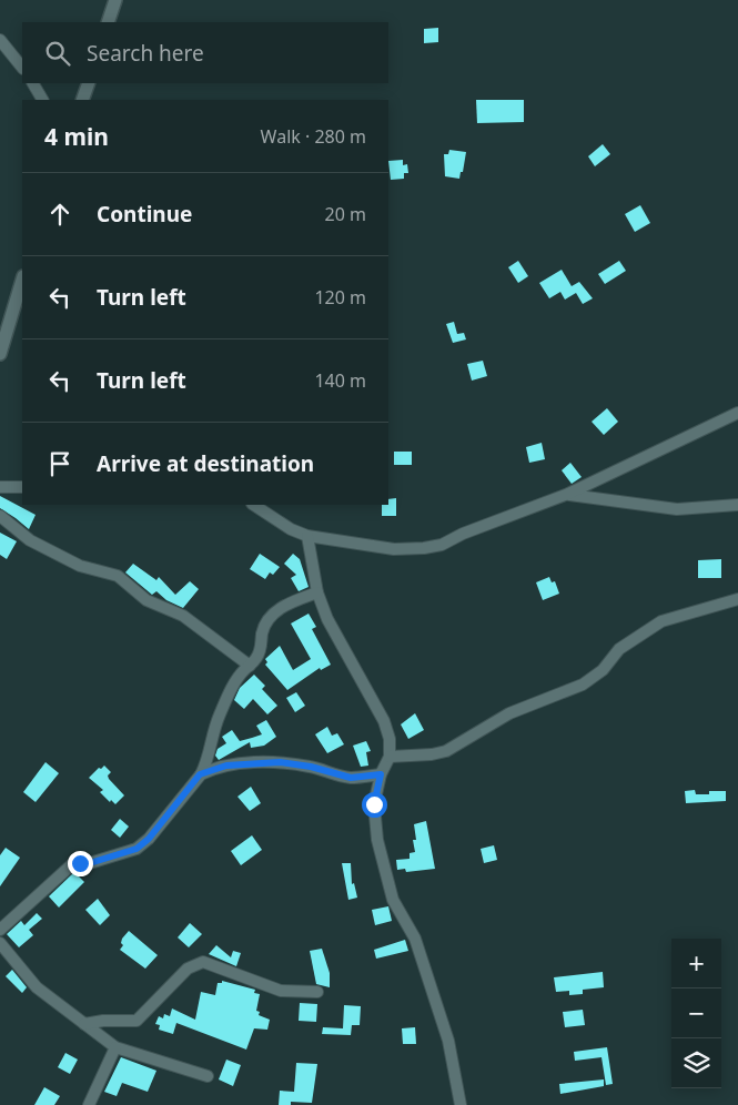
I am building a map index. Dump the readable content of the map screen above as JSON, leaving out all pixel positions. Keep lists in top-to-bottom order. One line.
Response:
{"page":{"search":"Search here","heading":["4 min","Walk · 280 m"],"list":[["Continue","20 m"],["Turn left","120 m"],["Turn left","140 m"],"Arrive at destination"],"map_buttons":["+","−"]}}
